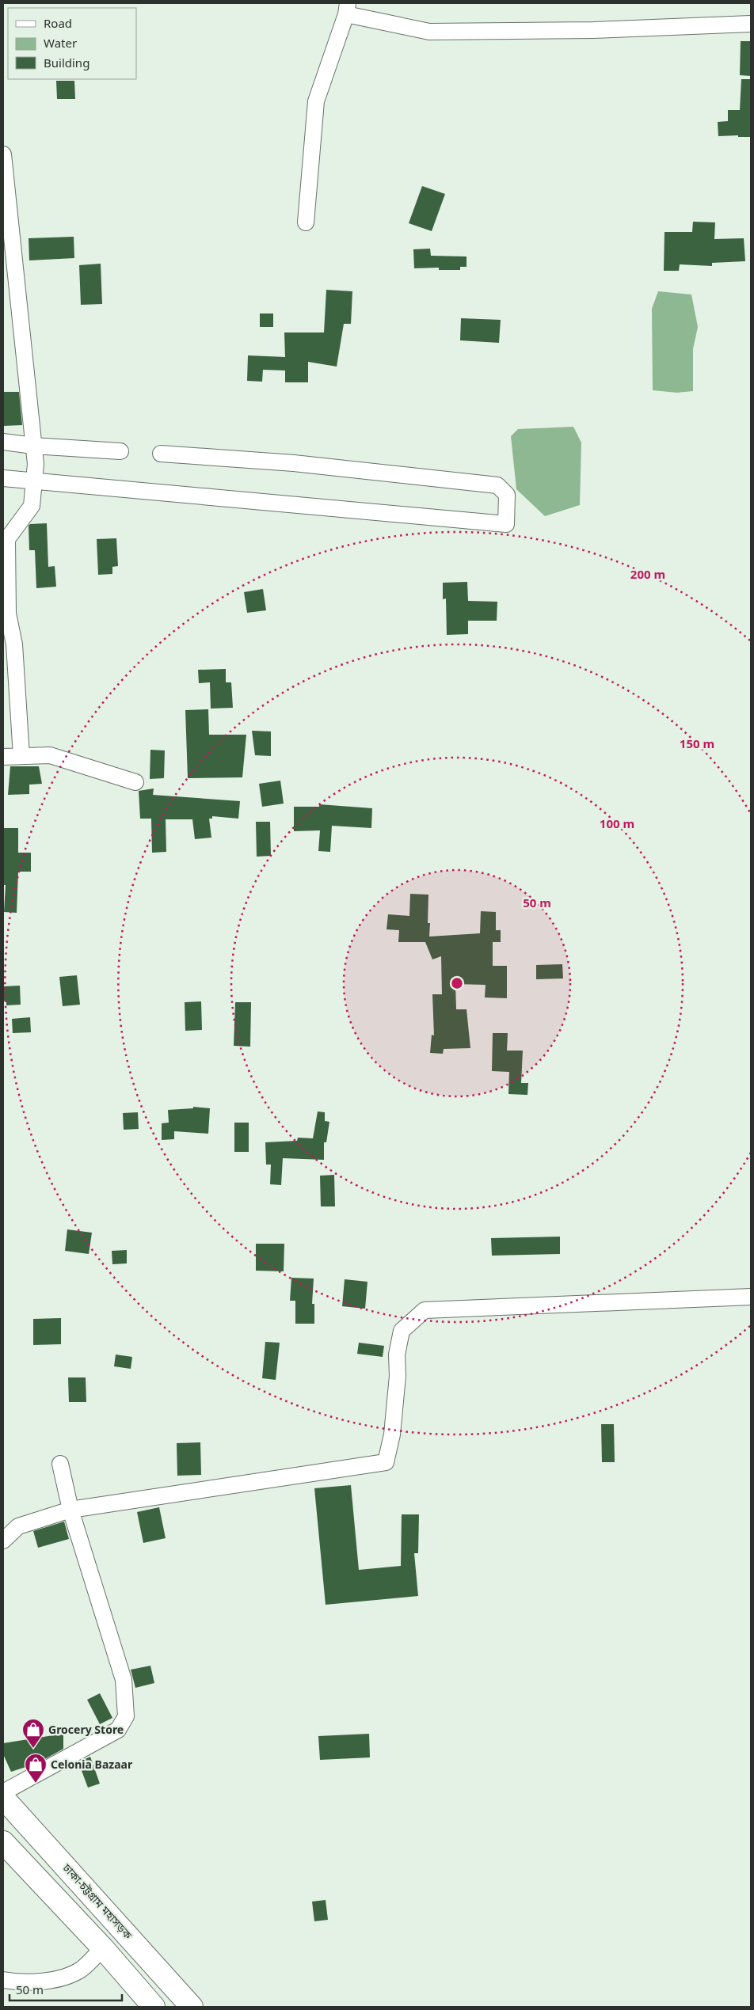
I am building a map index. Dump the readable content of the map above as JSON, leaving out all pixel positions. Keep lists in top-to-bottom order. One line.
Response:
{"streets":{"highway":["ঢাকা-চট্টগ্রাম মহাসড়ক"]},"places":{"shop":["Grocery Store","Celonia Bazaar"]},"legend":["Road","Water","Building"],"scale_bar":"50 m","rings":["200 m","150 m","100 m","50 m"]}
